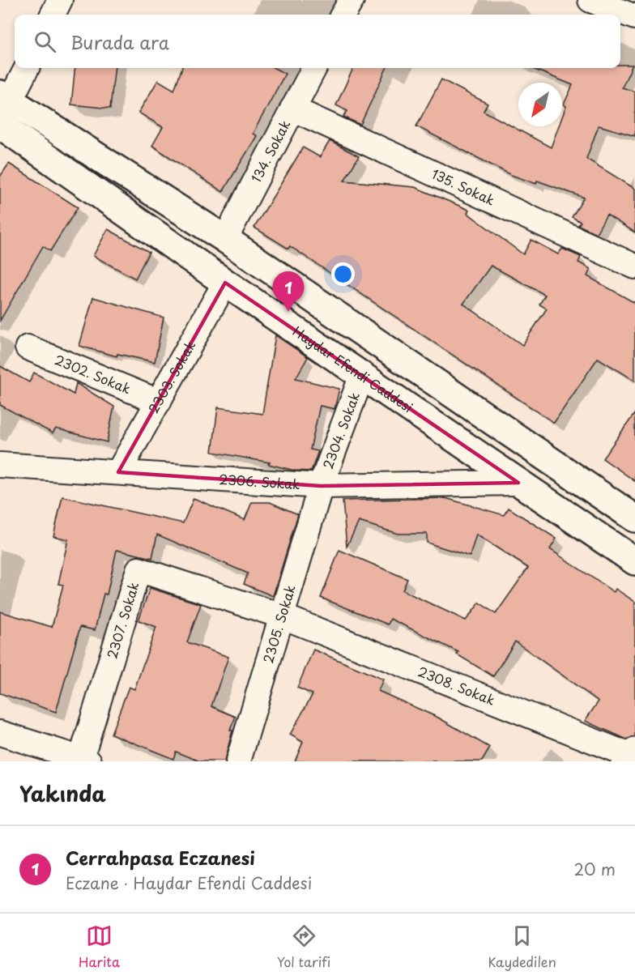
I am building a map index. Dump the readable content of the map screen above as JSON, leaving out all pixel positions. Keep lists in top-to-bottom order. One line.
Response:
{"streets":{"main road":["Haydar Efendi Caddesi"],"street":["134. Sokak","135. Sokak","2302. Sokak","2303. Sokak","2304. Sokak","2306. Sokak","2307. Sokak","2305. Sokak","2308. Sokak"]},"crossings":[["134. Sokak","135. Sokak"],["Haydar Efendi Caddesi","2303. Sokak"],["Haydar Efendi Caddesi","2304. Sokak"],["Haydar Efendi Caddesi","2306. Sokak"],["2302. Sokak","2303. Sokak"],["2303. Sokak","2306. Sokak"],["2304. Sokak","2306. Sokak"],["2304. Sokak","2305. Sokak"],["2306. Sokak","2305. Sokak"],["2307. Sokak","2305. Sokak"],["2307. Sokak","2308. Sokak"],["2305. Sokak","2308. Sokak"]],"north":"bottom left","page":{"search":"Burada ara","pins":"1","heading":"Yakında","list":[{"mark":"1","name":"Cerrahpasa Eczanesi","note":"Eczane · Haydar Efendi Caddesi","value":"20 m"}],"nav":["Harita","Yol tarifi","Kaydedilen"]}}
